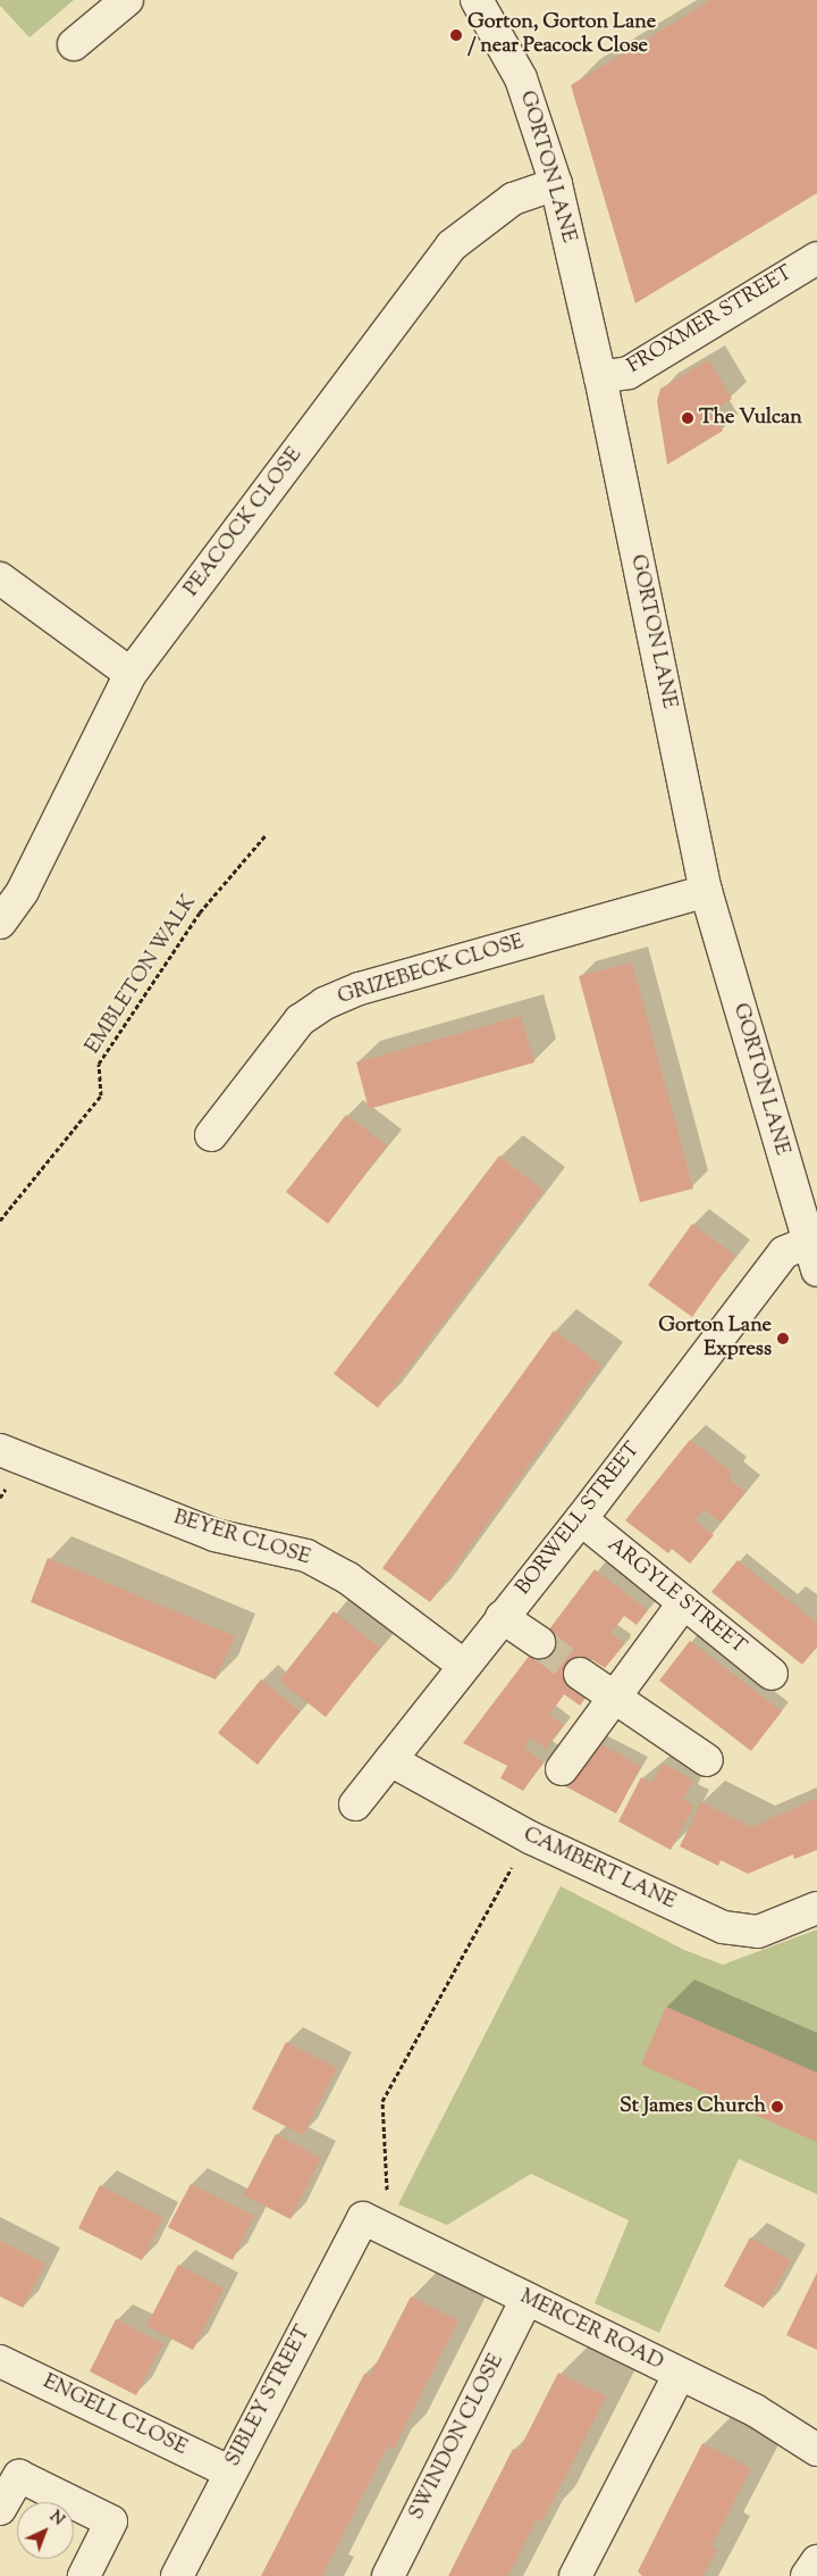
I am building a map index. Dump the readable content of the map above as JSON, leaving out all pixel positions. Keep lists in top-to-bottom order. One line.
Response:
{"streets":{"street":["GORTON LANE","FROXMER STREET","PEACOCK CLOSE","GRIZEBECK CLOSE","BORWELL STREET","BEYER CLOSE","ARGYLE STREET","CAMBERT LANE","MERCER ROAD","SIBLEY STREET","ENGELL CLOSE","SWINDON CLOSE"],"path":["EMBLETON WALK"]},"crossings":[["GORTON LANE","FROXMER STREET"],["GORTON LANE","PEACOCK CLOSE"],["GORTON LANE","GRIZEBECK CLOSE"],["GORTON LANE","BORWELL STREET"],["BORWELL STREET","BEYER CLOSE"],["BORWELL STREET","ARGYLE STREET"],["BORWELL STREET","CAMBERT LANE"],["MERCER ROAD","SIBLEY STREET"],["MERCER ROAD","SWINDON CLOSE"],["SIBLEY STREET","ENGELL CLOSE"]],"places":["Gorton, Gorton Lane / near Peacock Close","The Vulcan","Gorton Lane Express","St James Church"],"north":"top right"}
